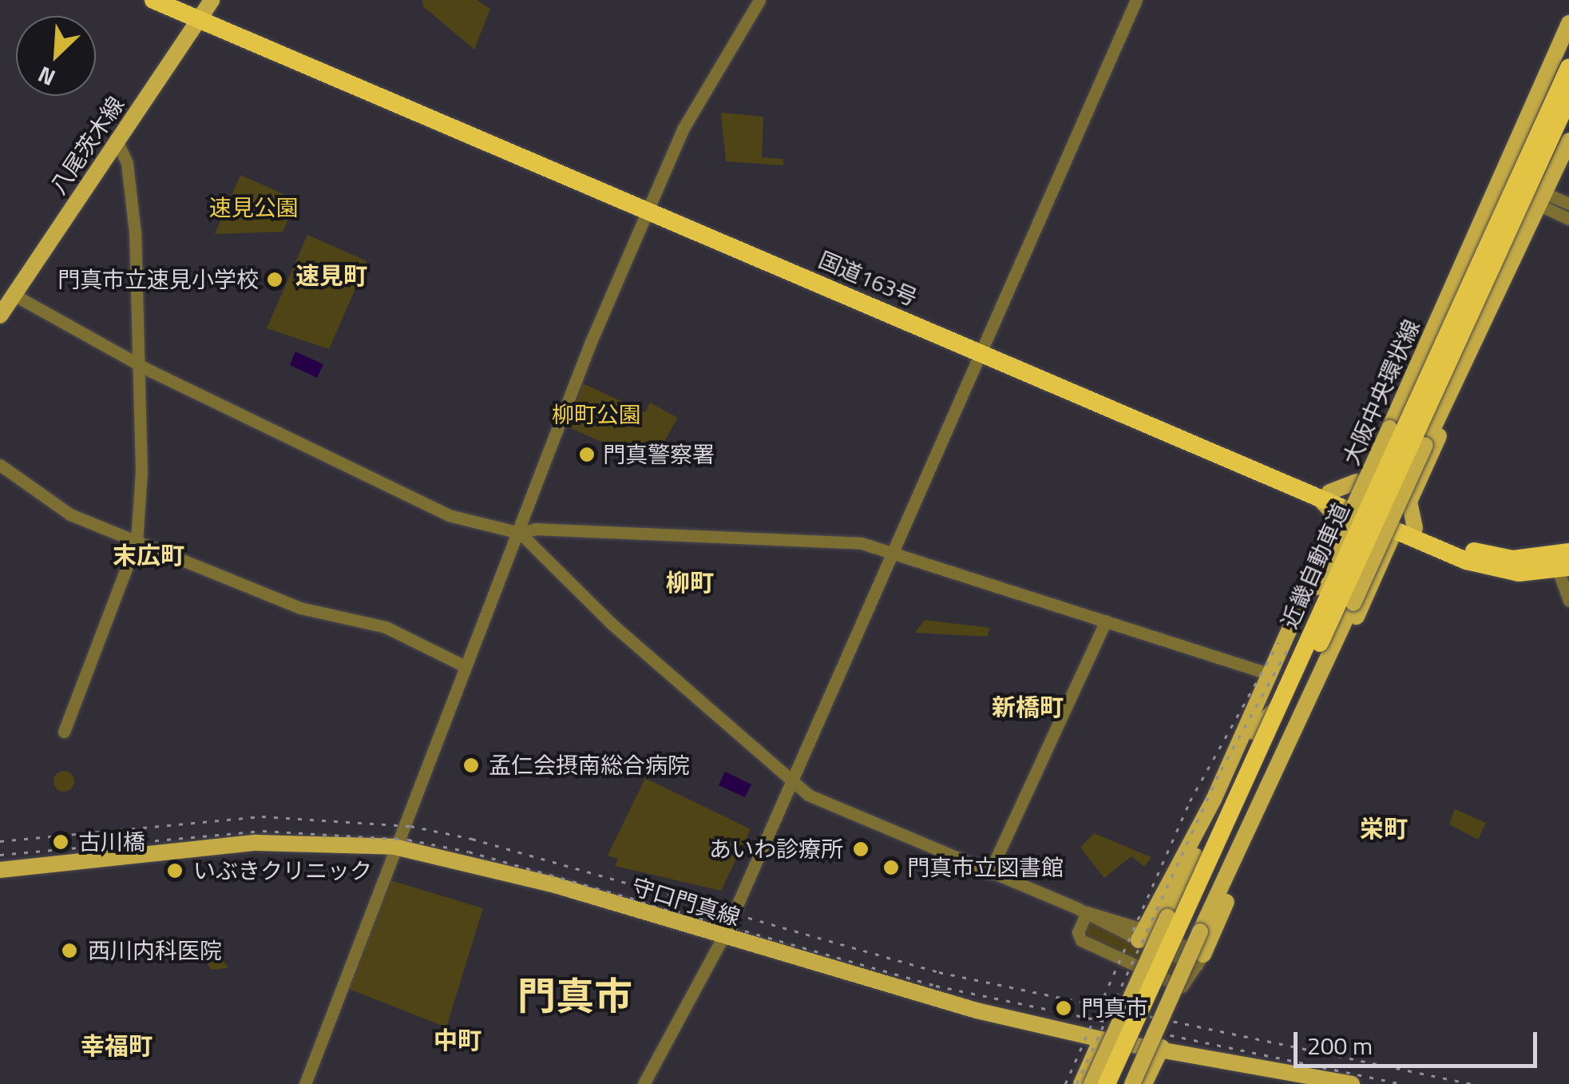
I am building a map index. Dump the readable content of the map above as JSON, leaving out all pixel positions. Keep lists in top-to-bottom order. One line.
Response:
{"streets":{"highway":["国道163号","近畿自動車道"],"main road":["八尾茨木線","大阪中央環状線","守口門真線"]},"crossings":[["八尾茨木線","国道163号"]],"districts":["速見町","末広町","柳町","新橋町","栄町","門真市","中町","幸福町"],"parks":["速見公園","柳町公園"],"places":["門真市立速見小学校","門真警察署","孟仁会摂南総合病院","古川橋","あいわ診療所","門真市立図書館","いぶきクリニック","西川内科医院","門真市"],"scale_bar":"200 m","north":"bottom left"}
